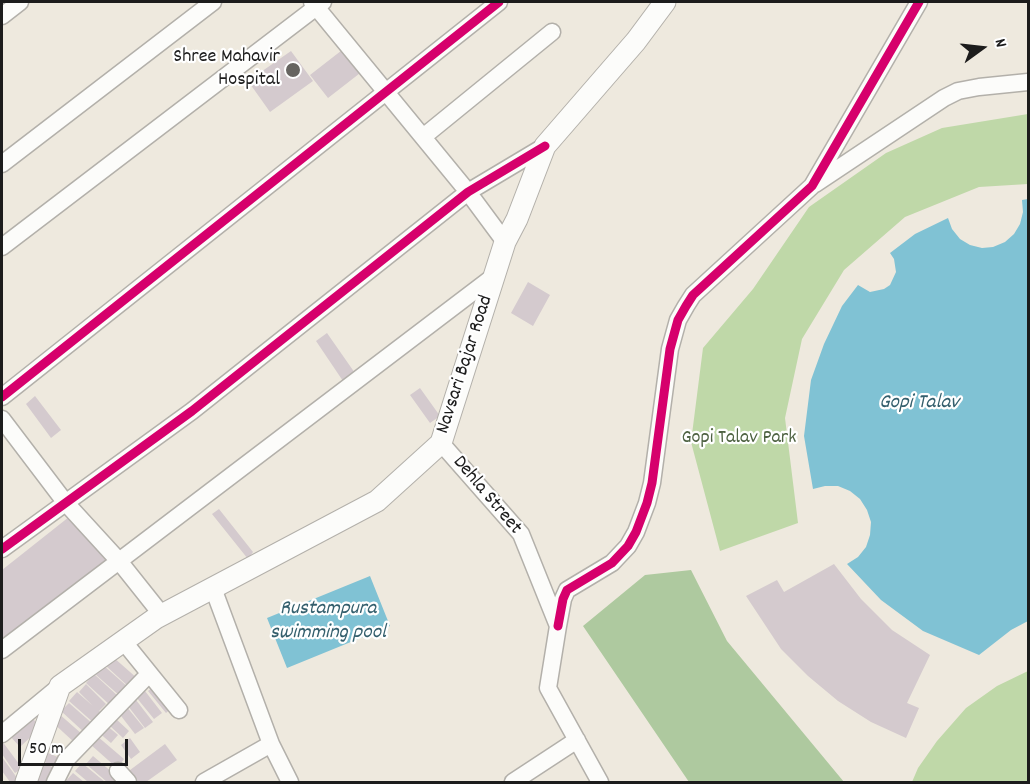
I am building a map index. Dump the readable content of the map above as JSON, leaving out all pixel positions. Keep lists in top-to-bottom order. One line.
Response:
{"streets":{"main road":["Navsari Bajar Road"],"street":["Dehla Street"]},"crossings":[["Navsari Bajar Road","Dehla Street"]],"water":["Gopi Talav","Rustampura swimming pool"],"parks":["Gopi Talav Park"],"places":["Shree Mahavir Hospital"],"scale_bar":"50 m","north":"right"}
